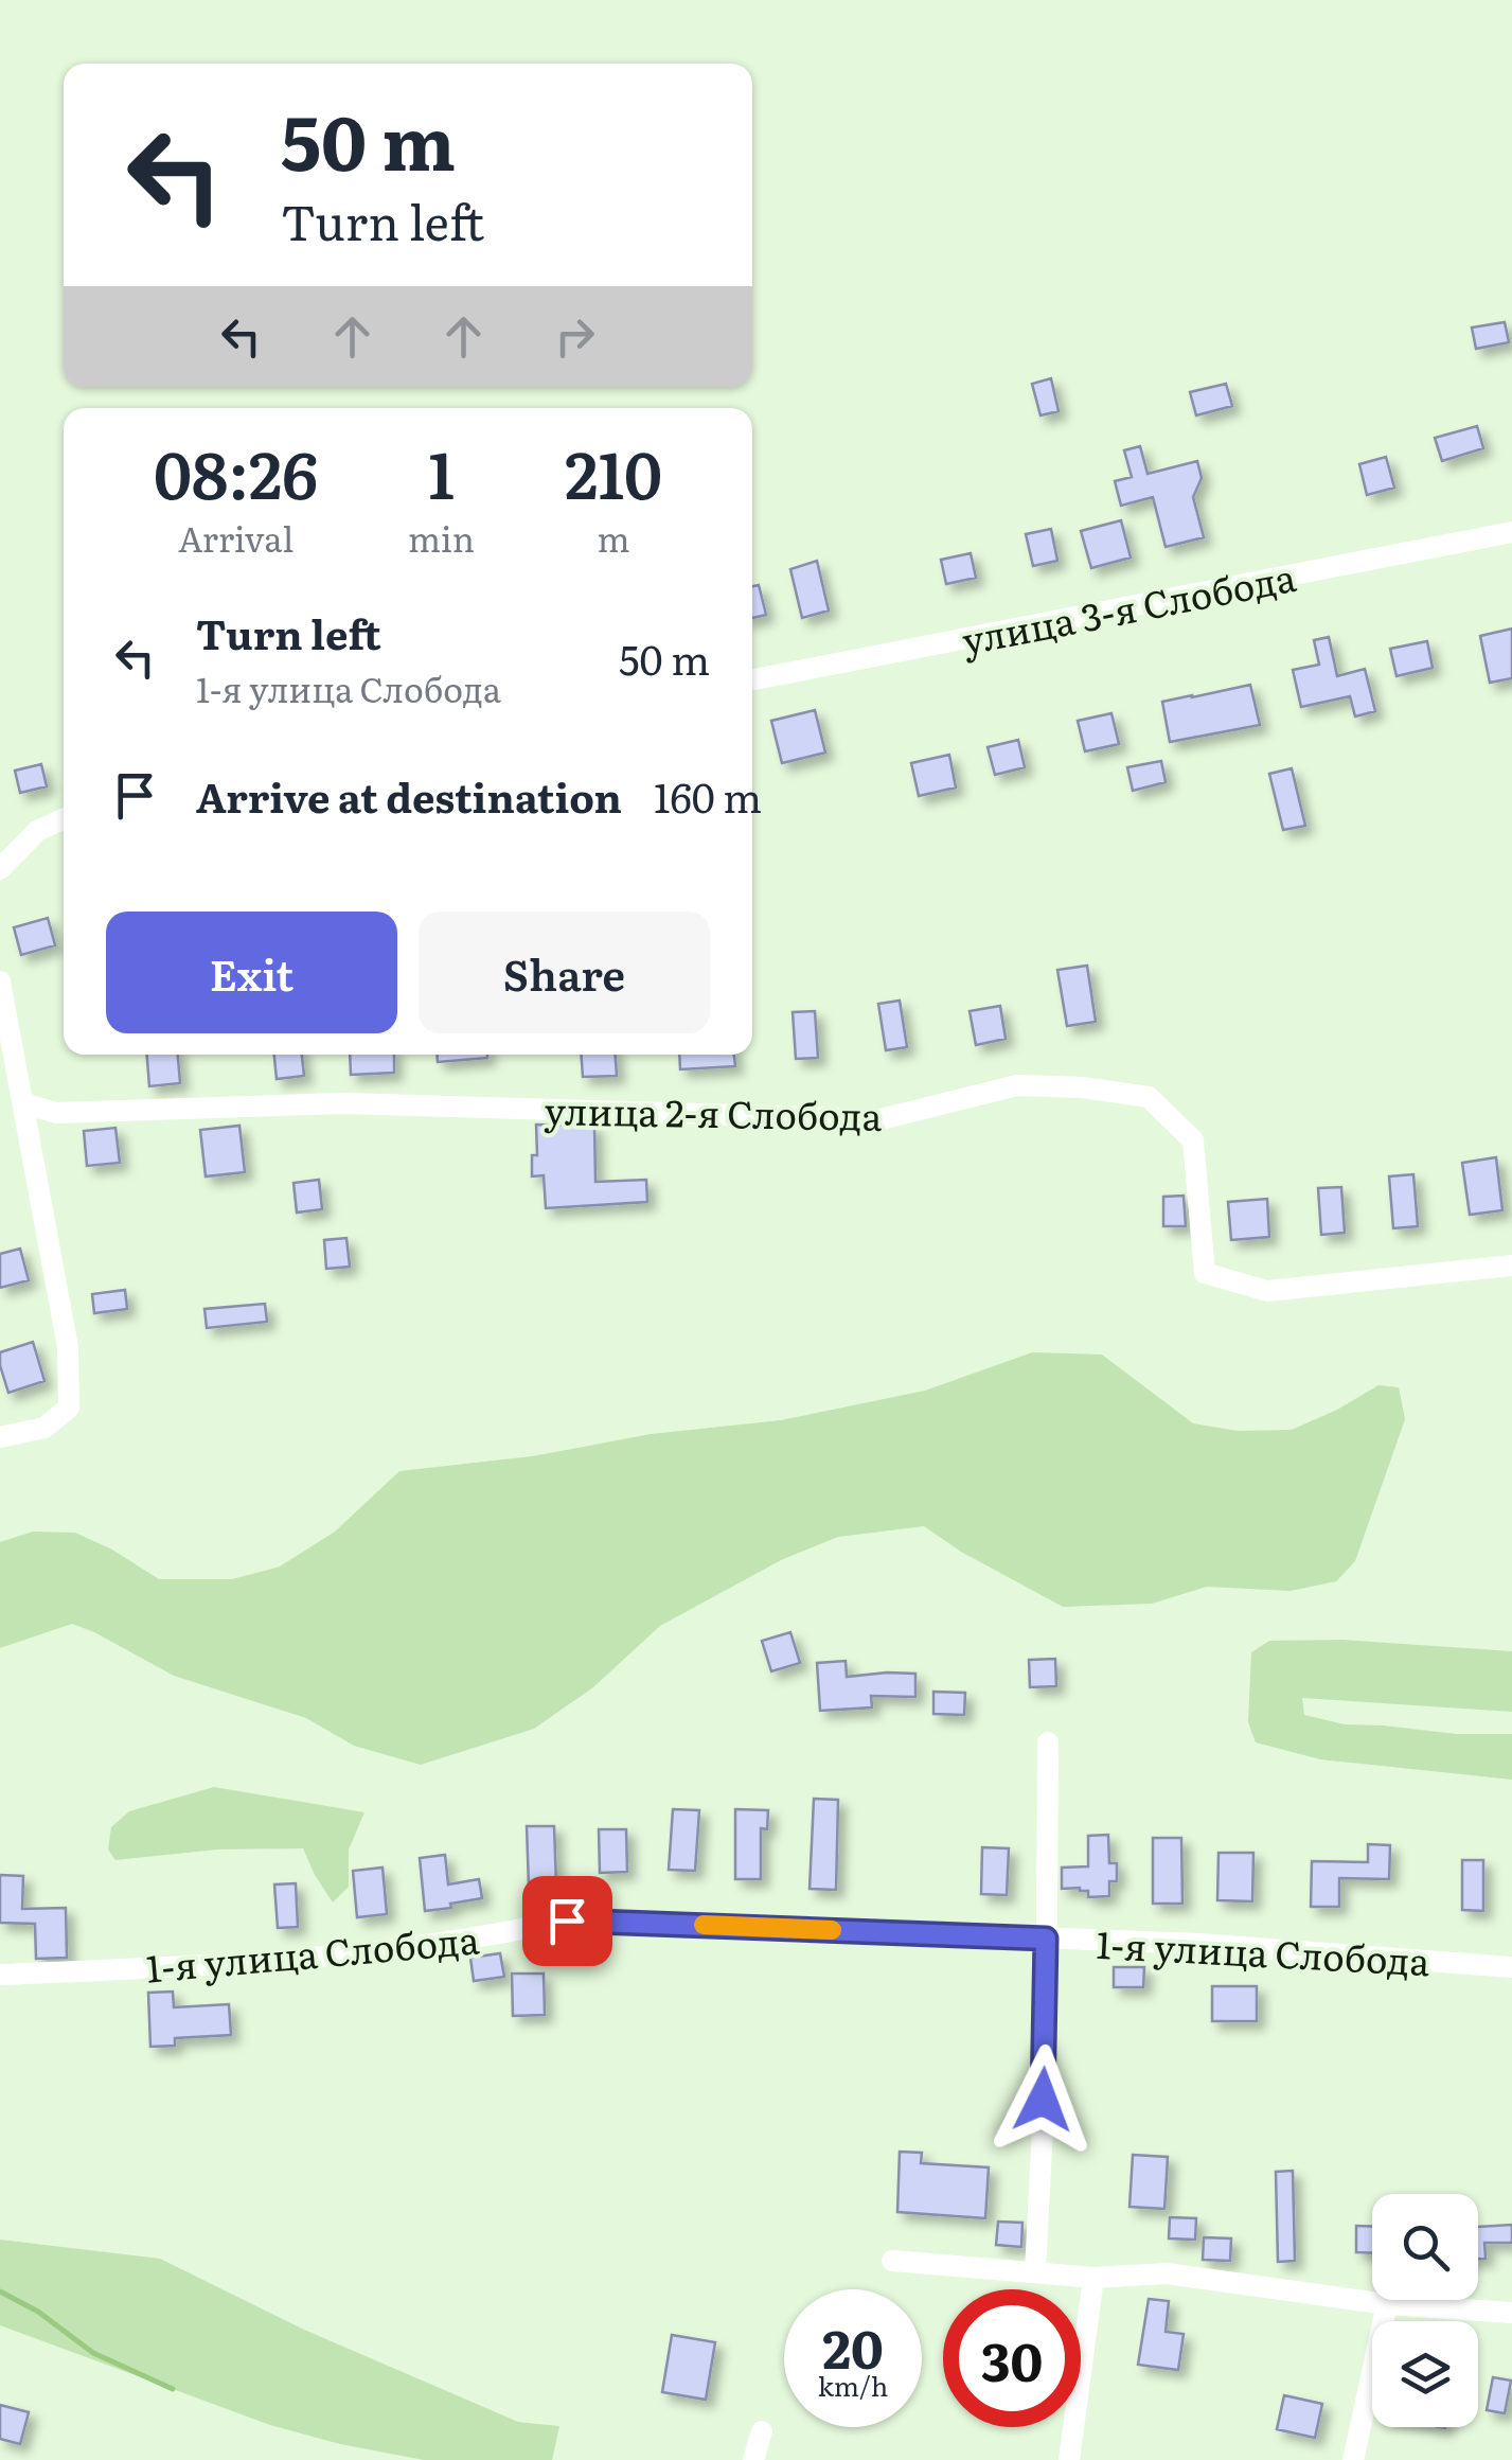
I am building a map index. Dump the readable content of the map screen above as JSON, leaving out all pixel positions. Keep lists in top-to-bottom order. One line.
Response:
{"streets":{"street":["улица 3-я Слобода","улица 2-я Слобода","1-я улица Слобода"]},"page":{"turn":["50 m","Turn left"],"eta":["08:26","Arrival","1","min","210","m"],"list":[{"name":"Turn left","note":"1-я улица Слобода","value":"50 m"},{"name":"Arrive at destination","value":"160 m"}],"buttons":["Exit","Share"],"speed":"20 km/h","limit":"30"}}
